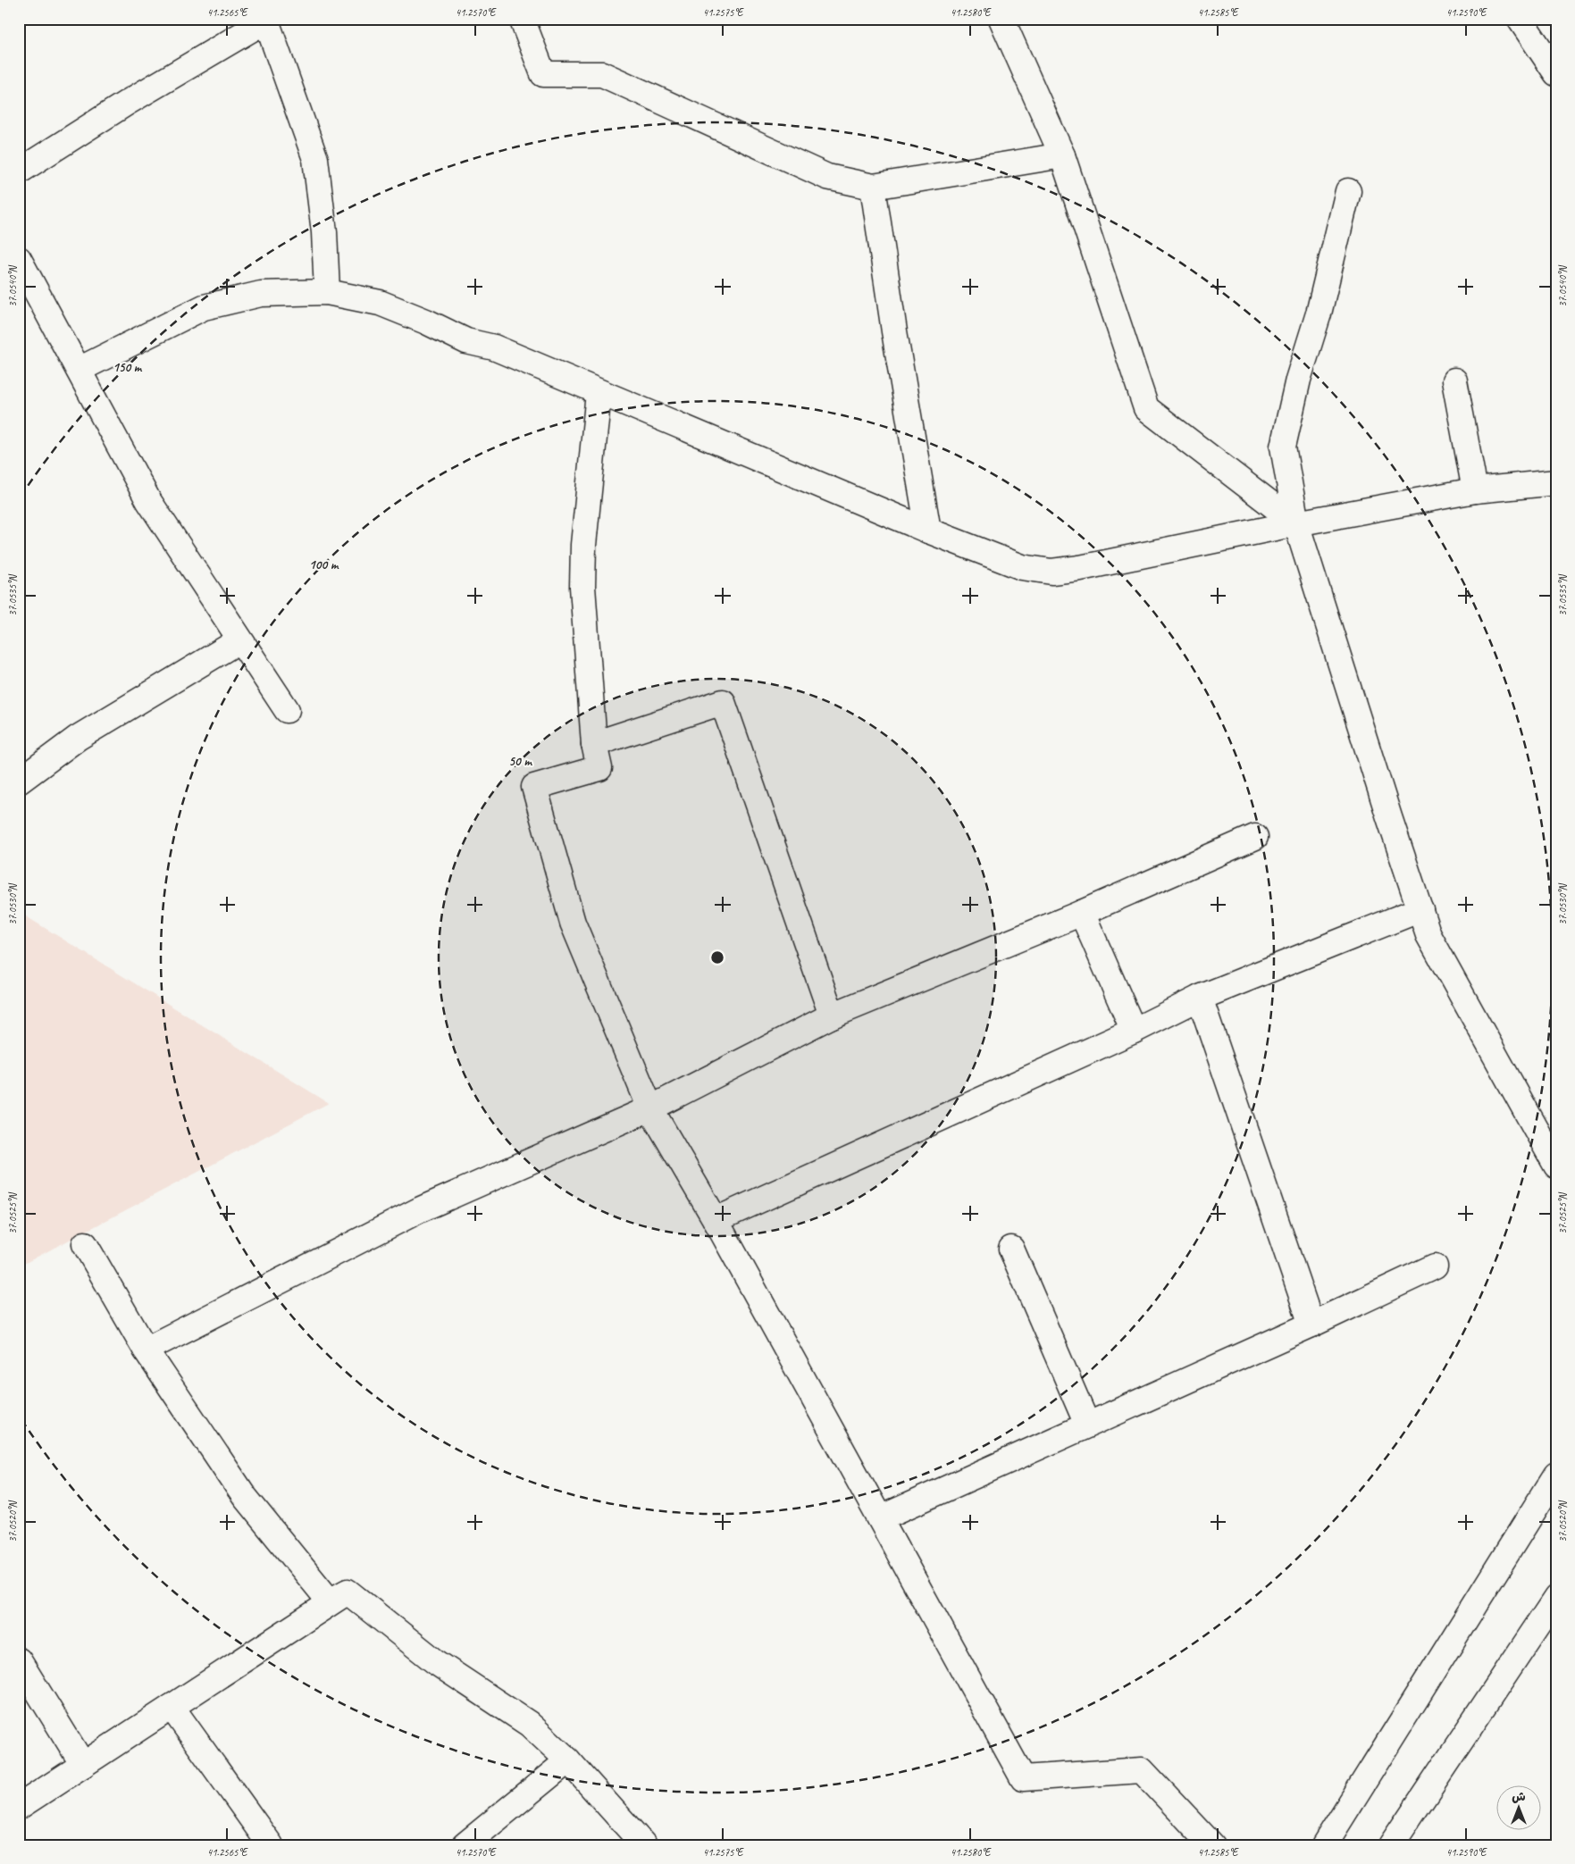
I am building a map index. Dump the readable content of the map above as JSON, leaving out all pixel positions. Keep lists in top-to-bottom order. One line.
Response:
{"north":"top","coordinates":["41.2565°E","41.2570°E","41.2575°E","41.2580°E","41.2585°E","41.2590°E","37.0540°N","37.0535°N","37.0530°N","37.0525°N","37.0520°N"],"rings":["150 m","100 m","50 m"]}
